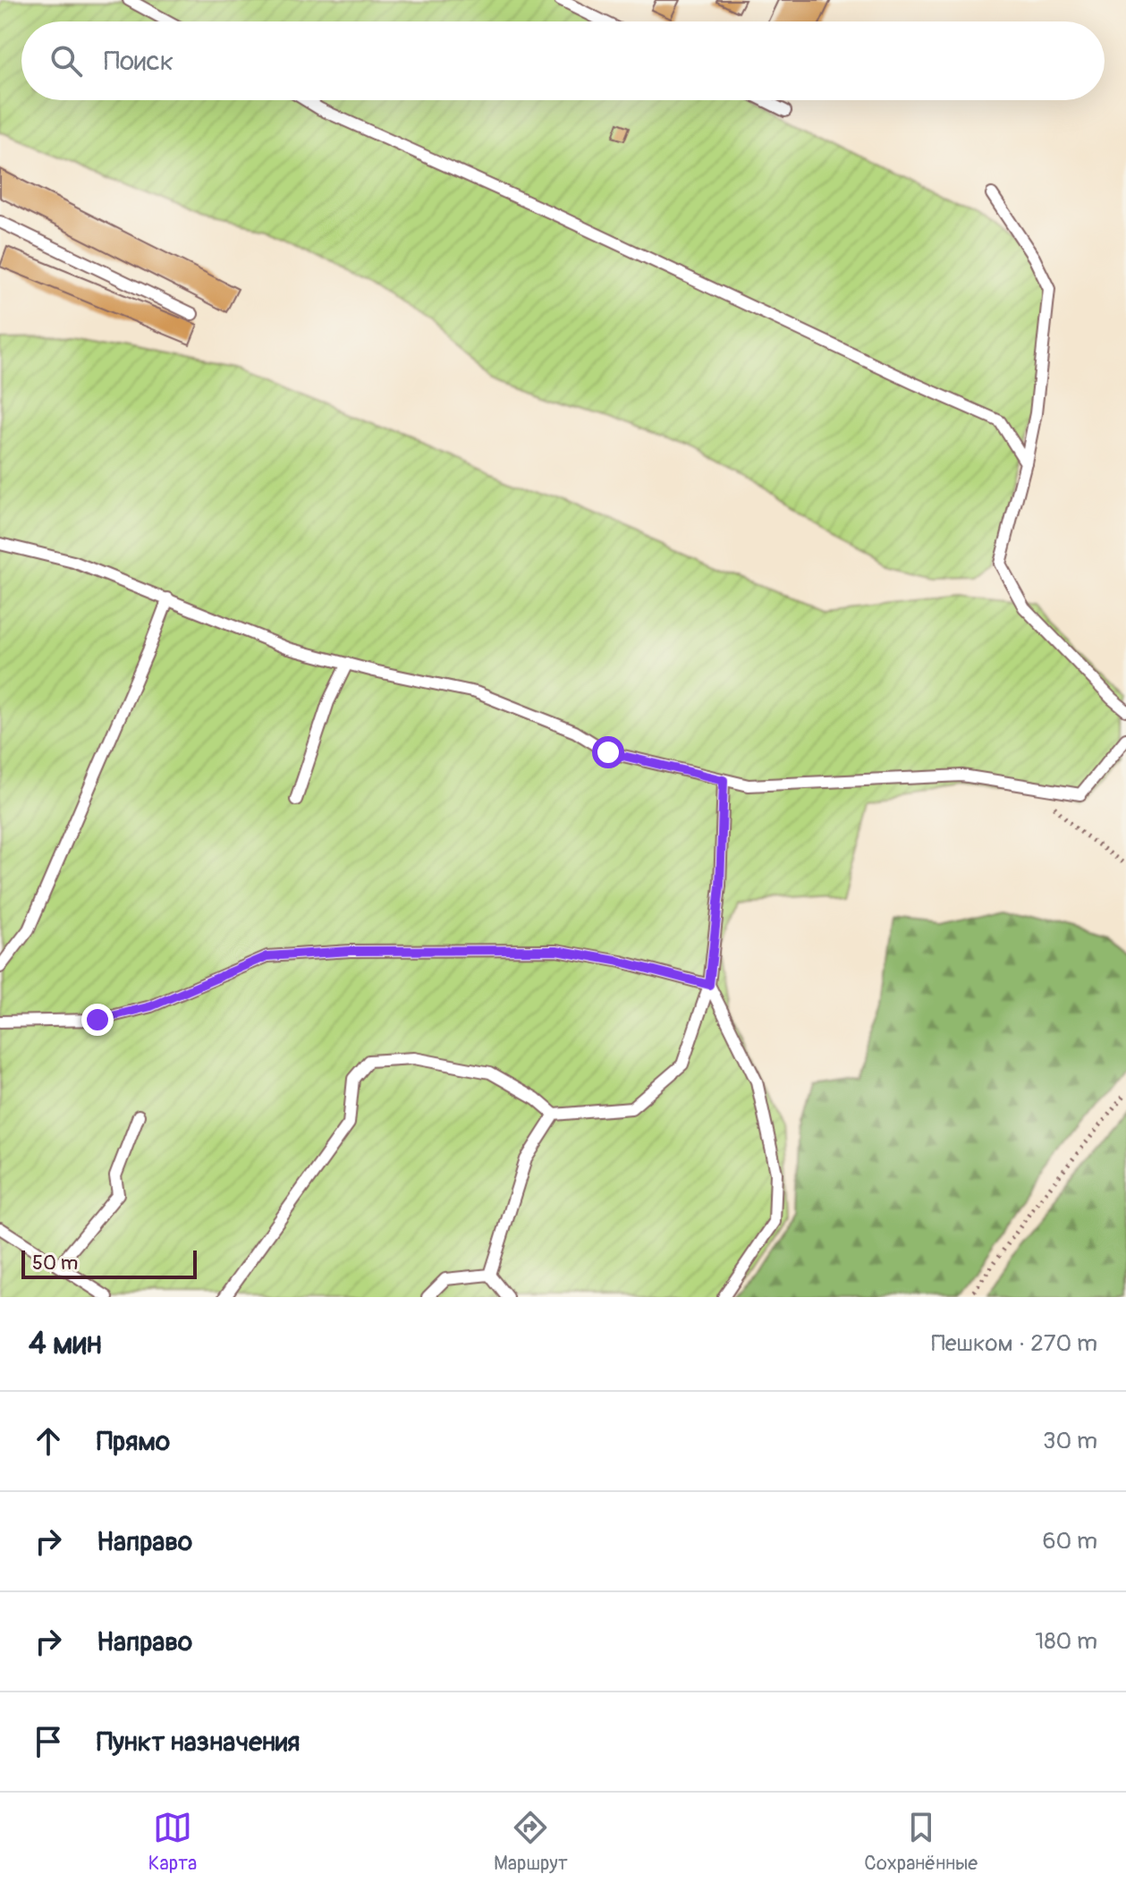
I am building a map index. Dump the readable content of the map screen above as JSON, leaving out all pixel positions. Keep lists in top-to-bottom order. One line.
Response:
{"scale_bar":"50 m","page":{"search":"Поиск","scale":"50 m","heading":["4 мин","Пешком · 270 m"],"list":[["Прямо","30 m"],["Направо","60 m"],["Направо","180 m"],"Пункт назначения"],"nav":["Карта","Маршрут","Сохранённые"]}}
